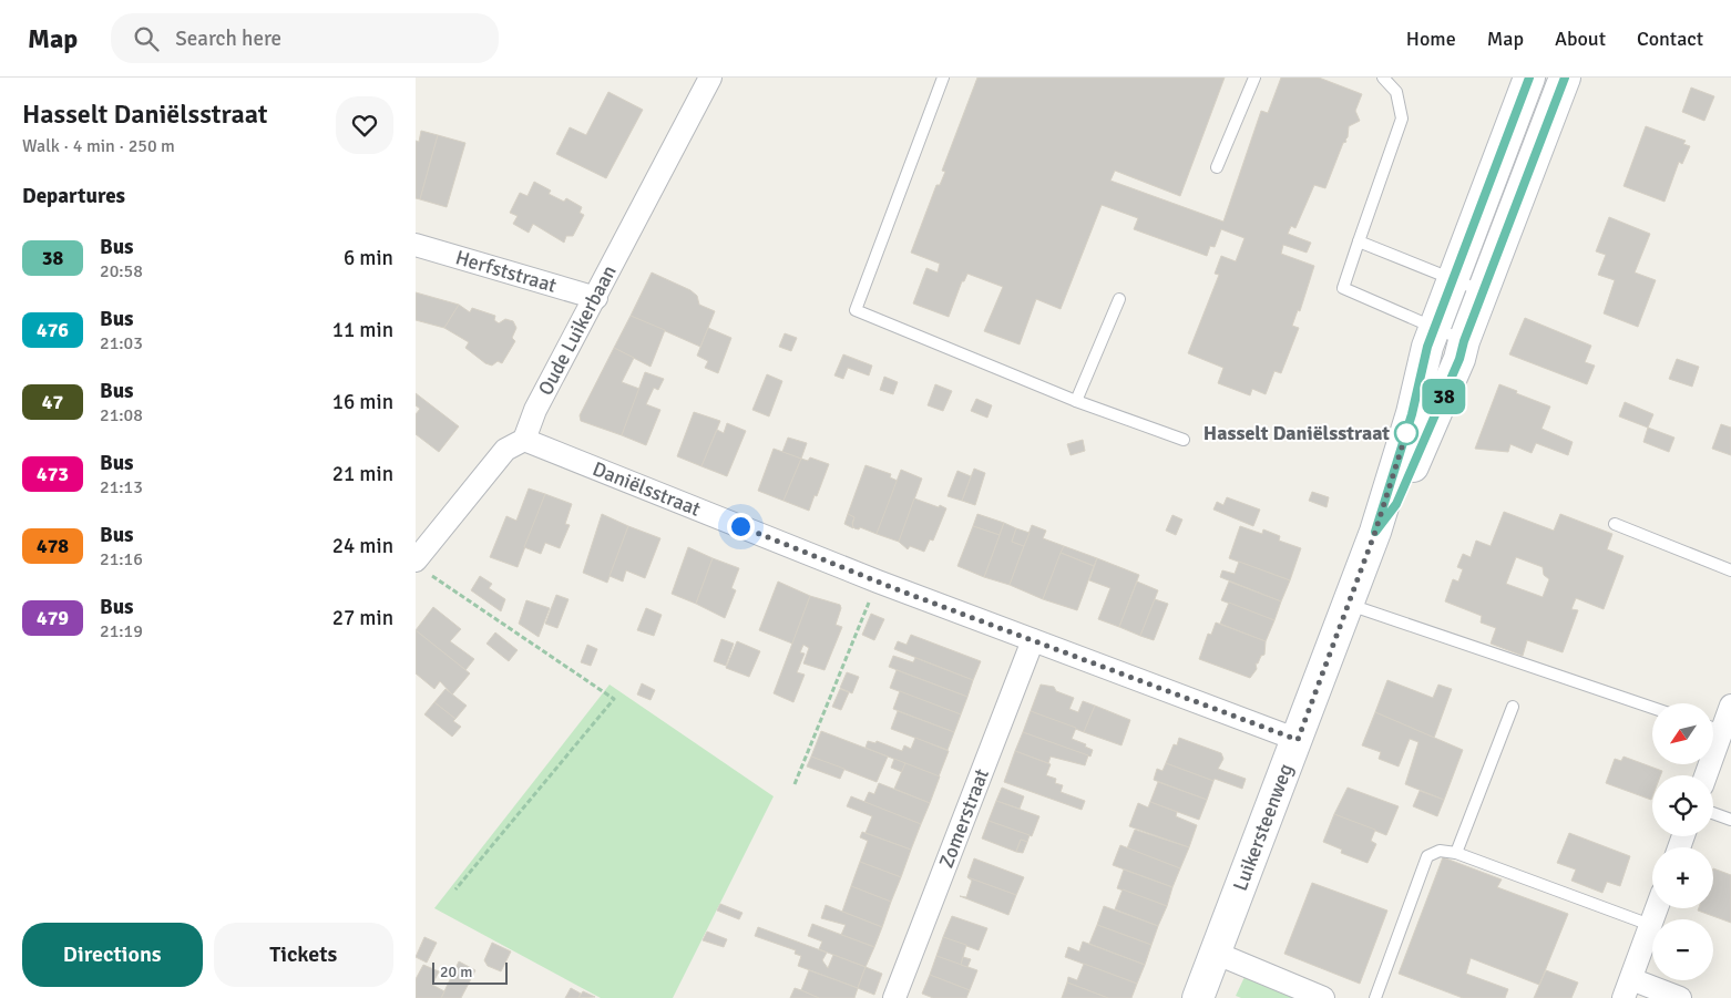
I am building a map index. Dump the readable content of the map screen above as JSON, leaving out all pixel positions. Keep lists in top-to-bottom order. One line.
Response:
{"streets":{"main road":["Luikersteenweg"],"street":["Herfststraat","Oude Luikerbaan","Daniëlsstraat","Zomerstraat"]},"crossings":[["Herfststraat","Oude Luikerbaan"],["Oude Luikerbaan","Daniëlsstraat"],["Daniëlsstraat","Zomerstraat"],["Daniëlsstraat","Luikersteenweg"]],"places":["Hasselt Daniëlsstraat"],"lines":["bus line 38"],"scale_bar":"20 m","north":"bottom left","page":{"header":"Map","search":"Search here","nav":["Home","Map","About","Contact"],"heading":[["Hasselt Daniëlsstraat","Walk · 4 min · 250 m"],"Departures"],"on_map":"38","list":[{"mark":"38","name":"Bus","note":"20:58","value":"6 min"},{"mark":"476","name":"Bus","note":"21:03","value":"11 min"},{"mark":"47","name":"Bus","note":"21:08","value":"16 min"},{"mark":"473","name":"Bus","note":"21:13","value":"21 min"},{"mark":"478","name":"Bus","note":"21:16","value":"24 min"},{"mark":"479","name":"Bus","note":"21:19","value":"27 min"}],"map_buttons":["+","−"],"buttons":["Directions","Tickets"],"scale":"20 m"}}
